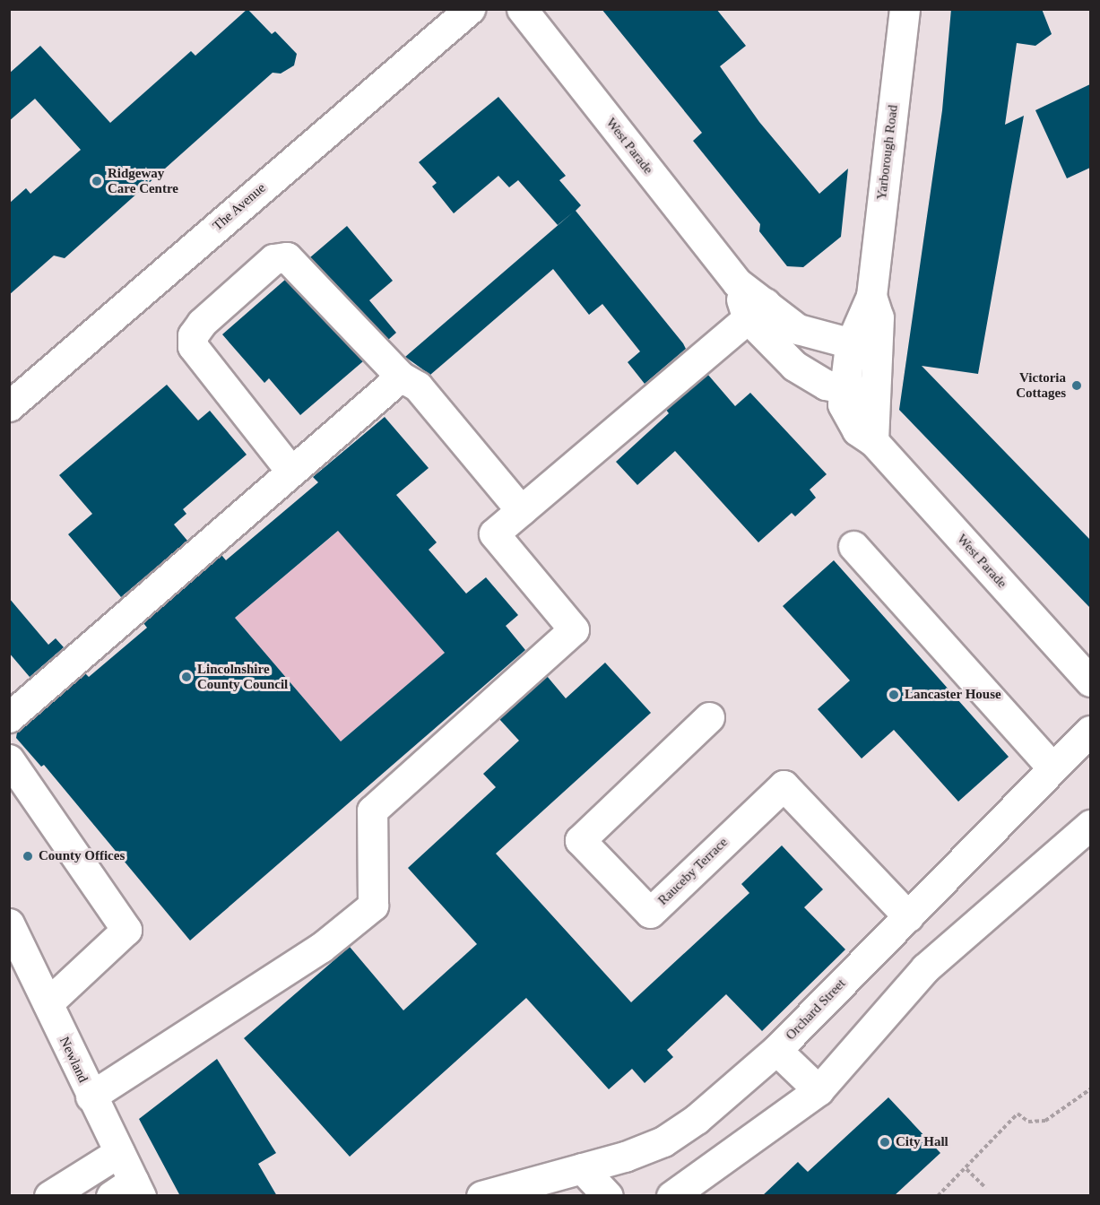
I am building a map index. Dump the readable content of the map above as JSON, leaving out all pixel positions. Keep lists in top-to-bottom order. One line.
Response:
{"streets":{"main road":["West Parade","Yarborough Road","The Avenue","Rauceby Terrace","Orchard Street","Newland"]},"crossings":[["West Parade","Yarborough Road"],["Rauceby Terrace","Orchard Street"]],"places":["Ridgeway Care Centre","Victoria Cottages","Lincolnshire County Council","Lancaster House","County Offices","City Hall"]}
